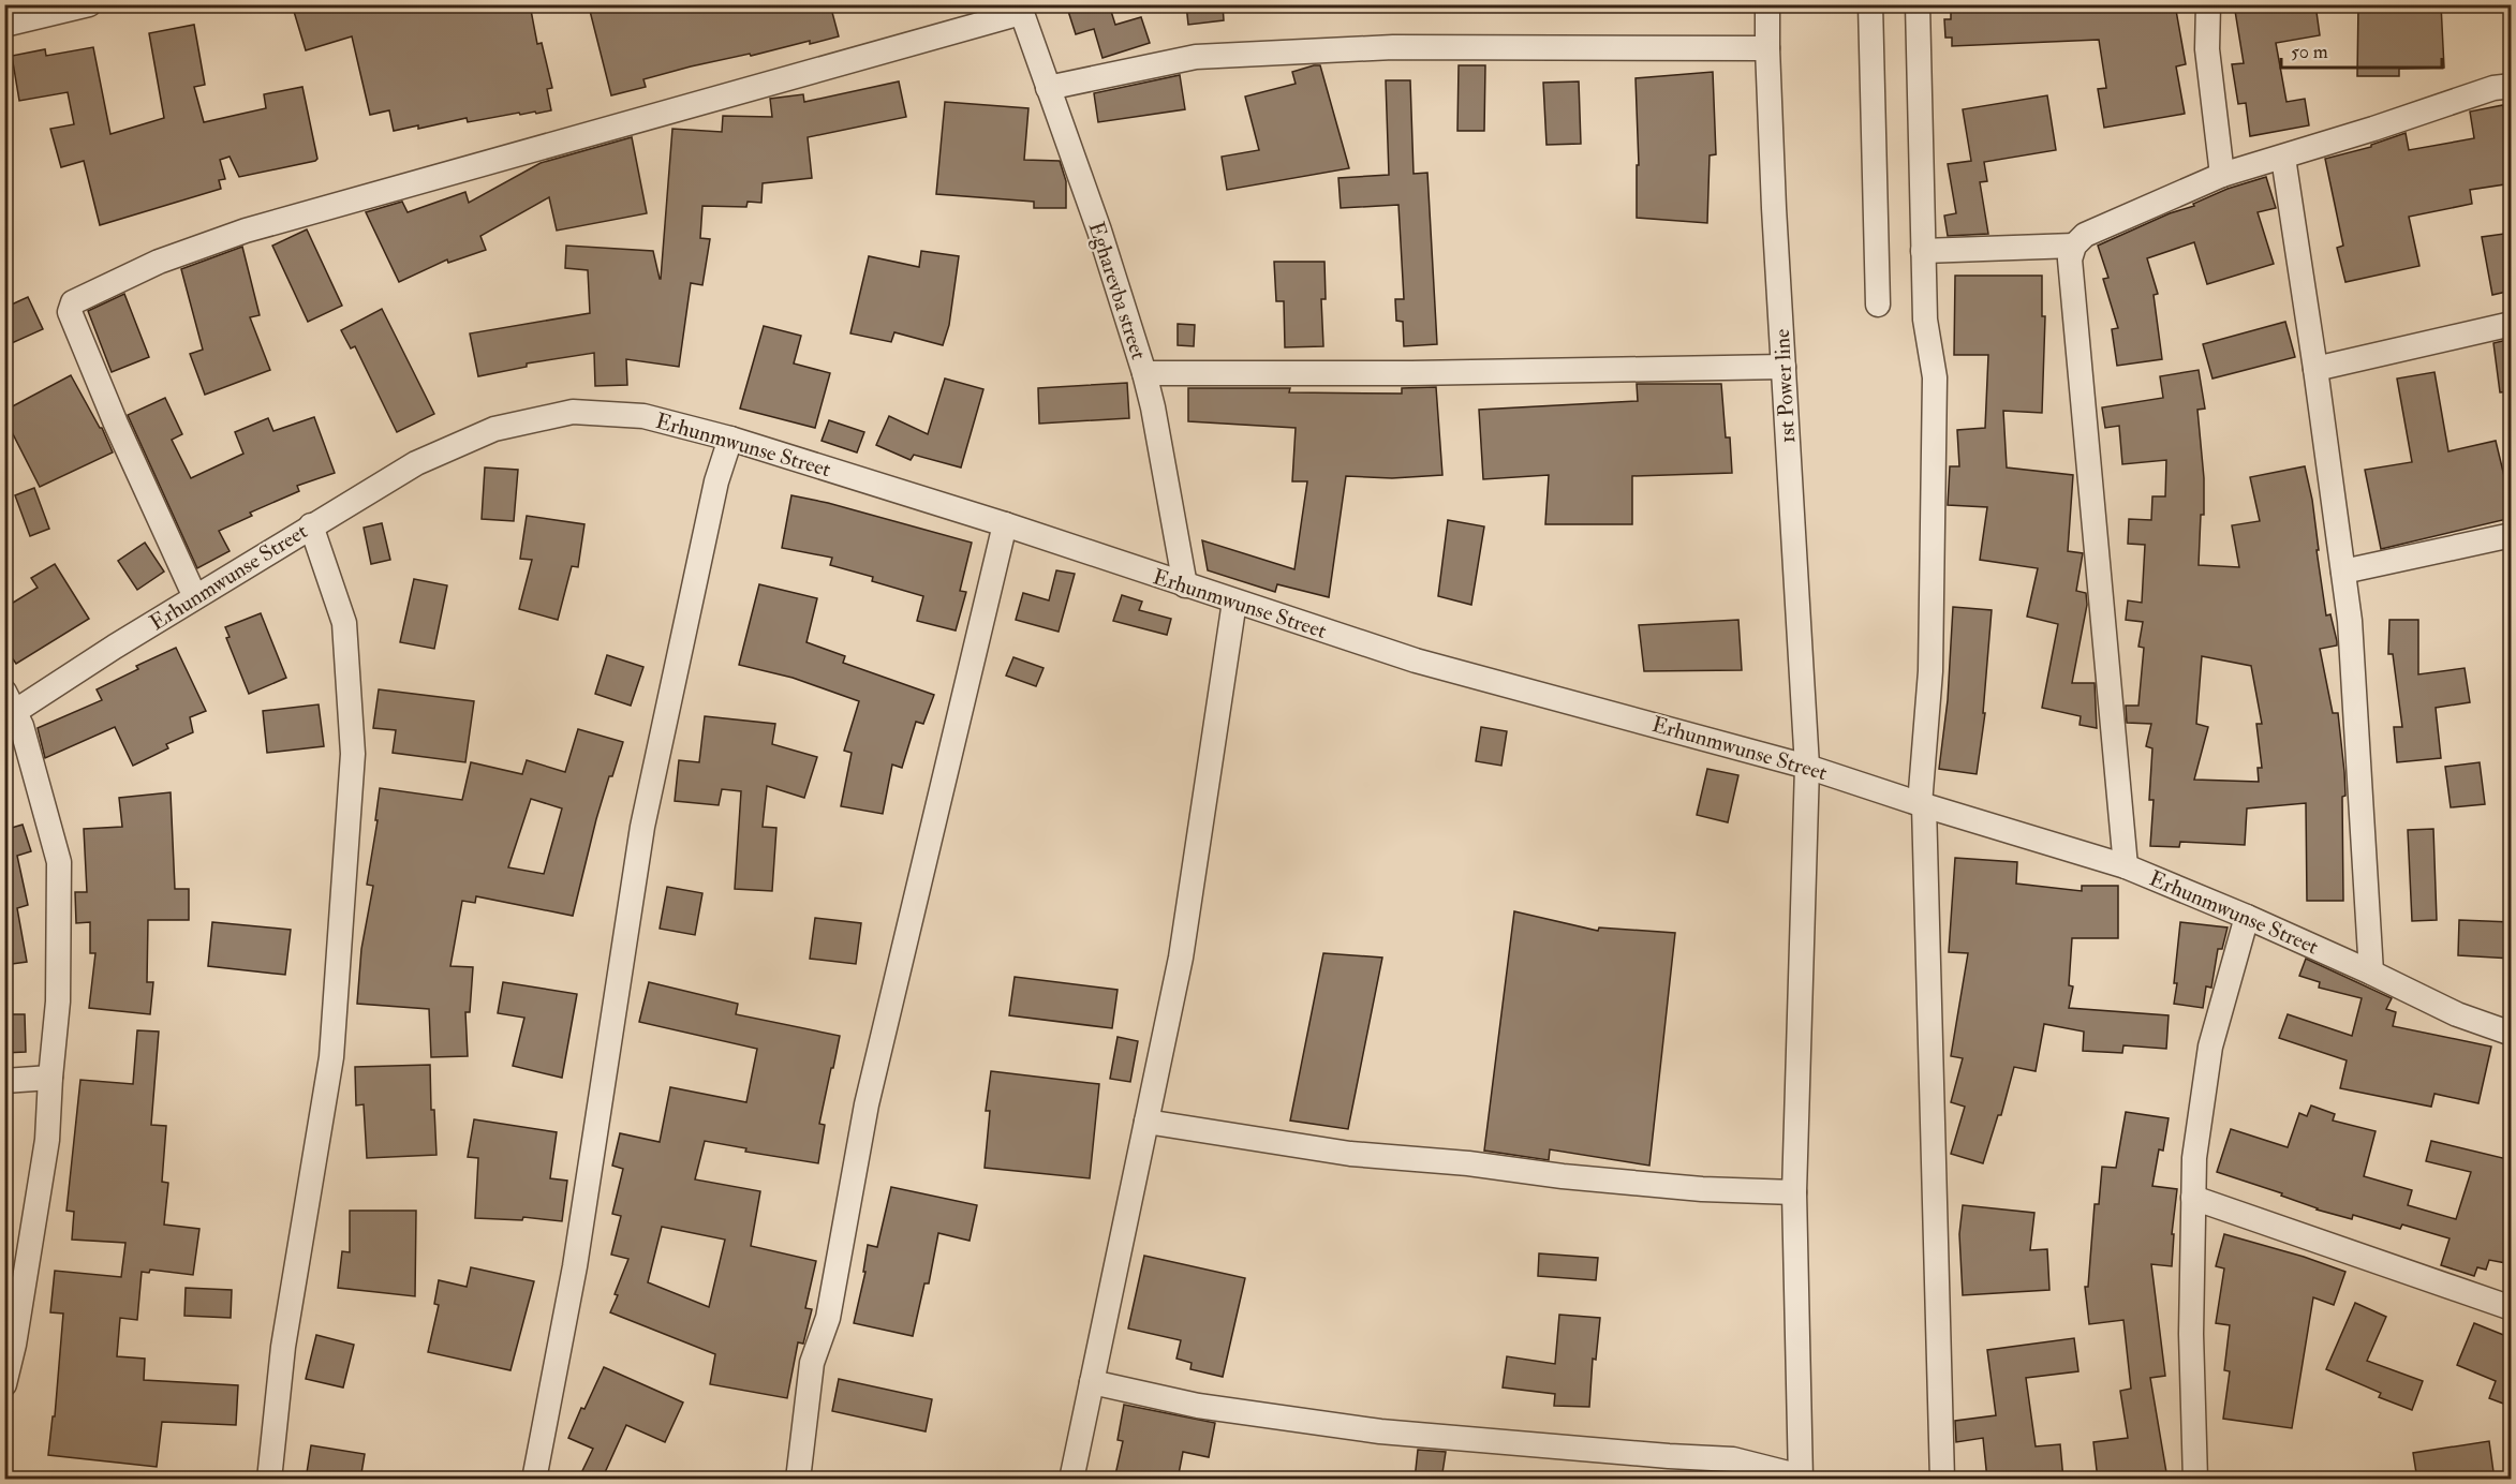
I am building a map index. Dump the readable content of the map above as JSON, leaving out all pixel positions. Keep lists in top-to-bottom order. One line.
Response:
{"streets":{"street":["Egharevba street","1st Power line","Erhunmwunse Street"]},"crossings":[["Egharevba street","Erhunmwunse Street"],["1st Power line","Erhunmwunse Street"]],"scale_bar":"50 m"}
